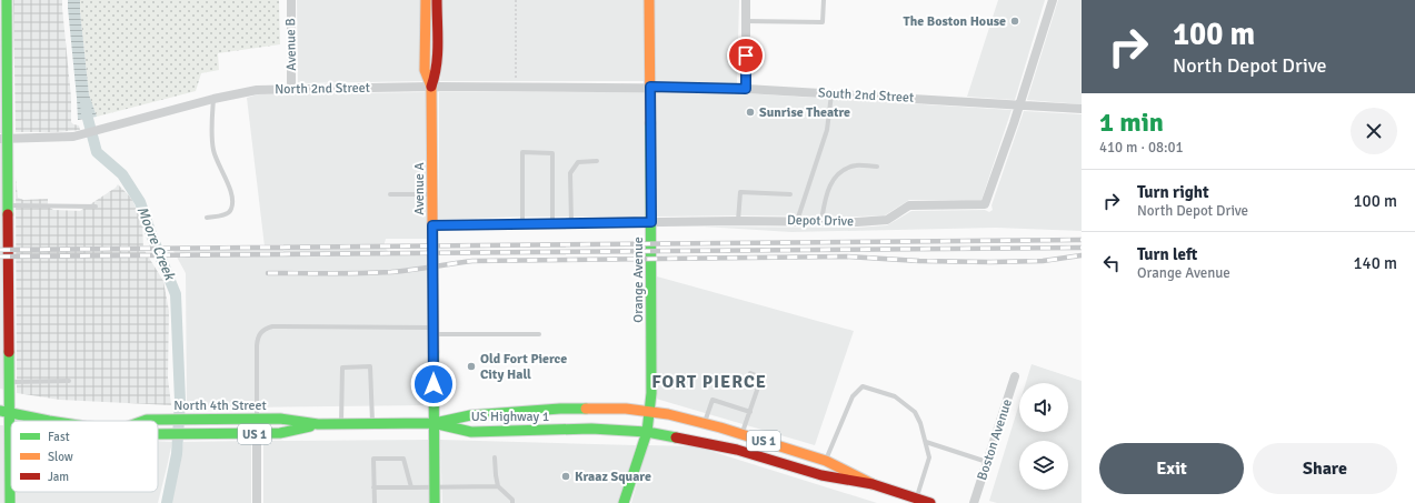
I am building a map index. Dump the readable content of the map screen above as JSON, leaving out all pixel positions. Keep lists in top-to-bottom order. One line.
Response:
{"streets":{"main road":["Avenue A","Orange Avenue","North 4th Street","US Highway 1","US 1"],"street":["Avenue B","North 2nd Street","South 2nd Street","Depot Drive","Boston Avenue"]},"crossings":[["Avenue B","North 2nd Street"],["North 2nd Street","South 2nd Street"],["North 2nd Street","Avenue A"],["North 2nd Street","Orange Avenue"],["South 2nd Street","Depot Drive"],["South 2nd Street","Orange Avenue"],["Avenue A","Depot Drive"],["Avenue A","North 4th Street"],["Avenue A","US Highway 1"],["Depot Drive","Orange Avenue"],["Orange Avenue","US Highway 1"],["North 4th Street","US Highway 1"]],"districts":["FORT PIERCE"],"water":["Moore Creek"],"places":["The Boston House","Sunrise Theatre","Old Fort Pierce City Hall","Kraaz Square"],"legend":["Fast","Slow","Jam"],"page":{"turn":["100 m","North Depot Drive"],"heading":["1 min","410 m · 08:01"],"list":[{"name":"Turn right","note":"North Depot Drive","value":"100 m"},{"name":"Turn left","note":"Orange Avenue","value":"140 m"}],"buttons":["Exit","Share"]}}
